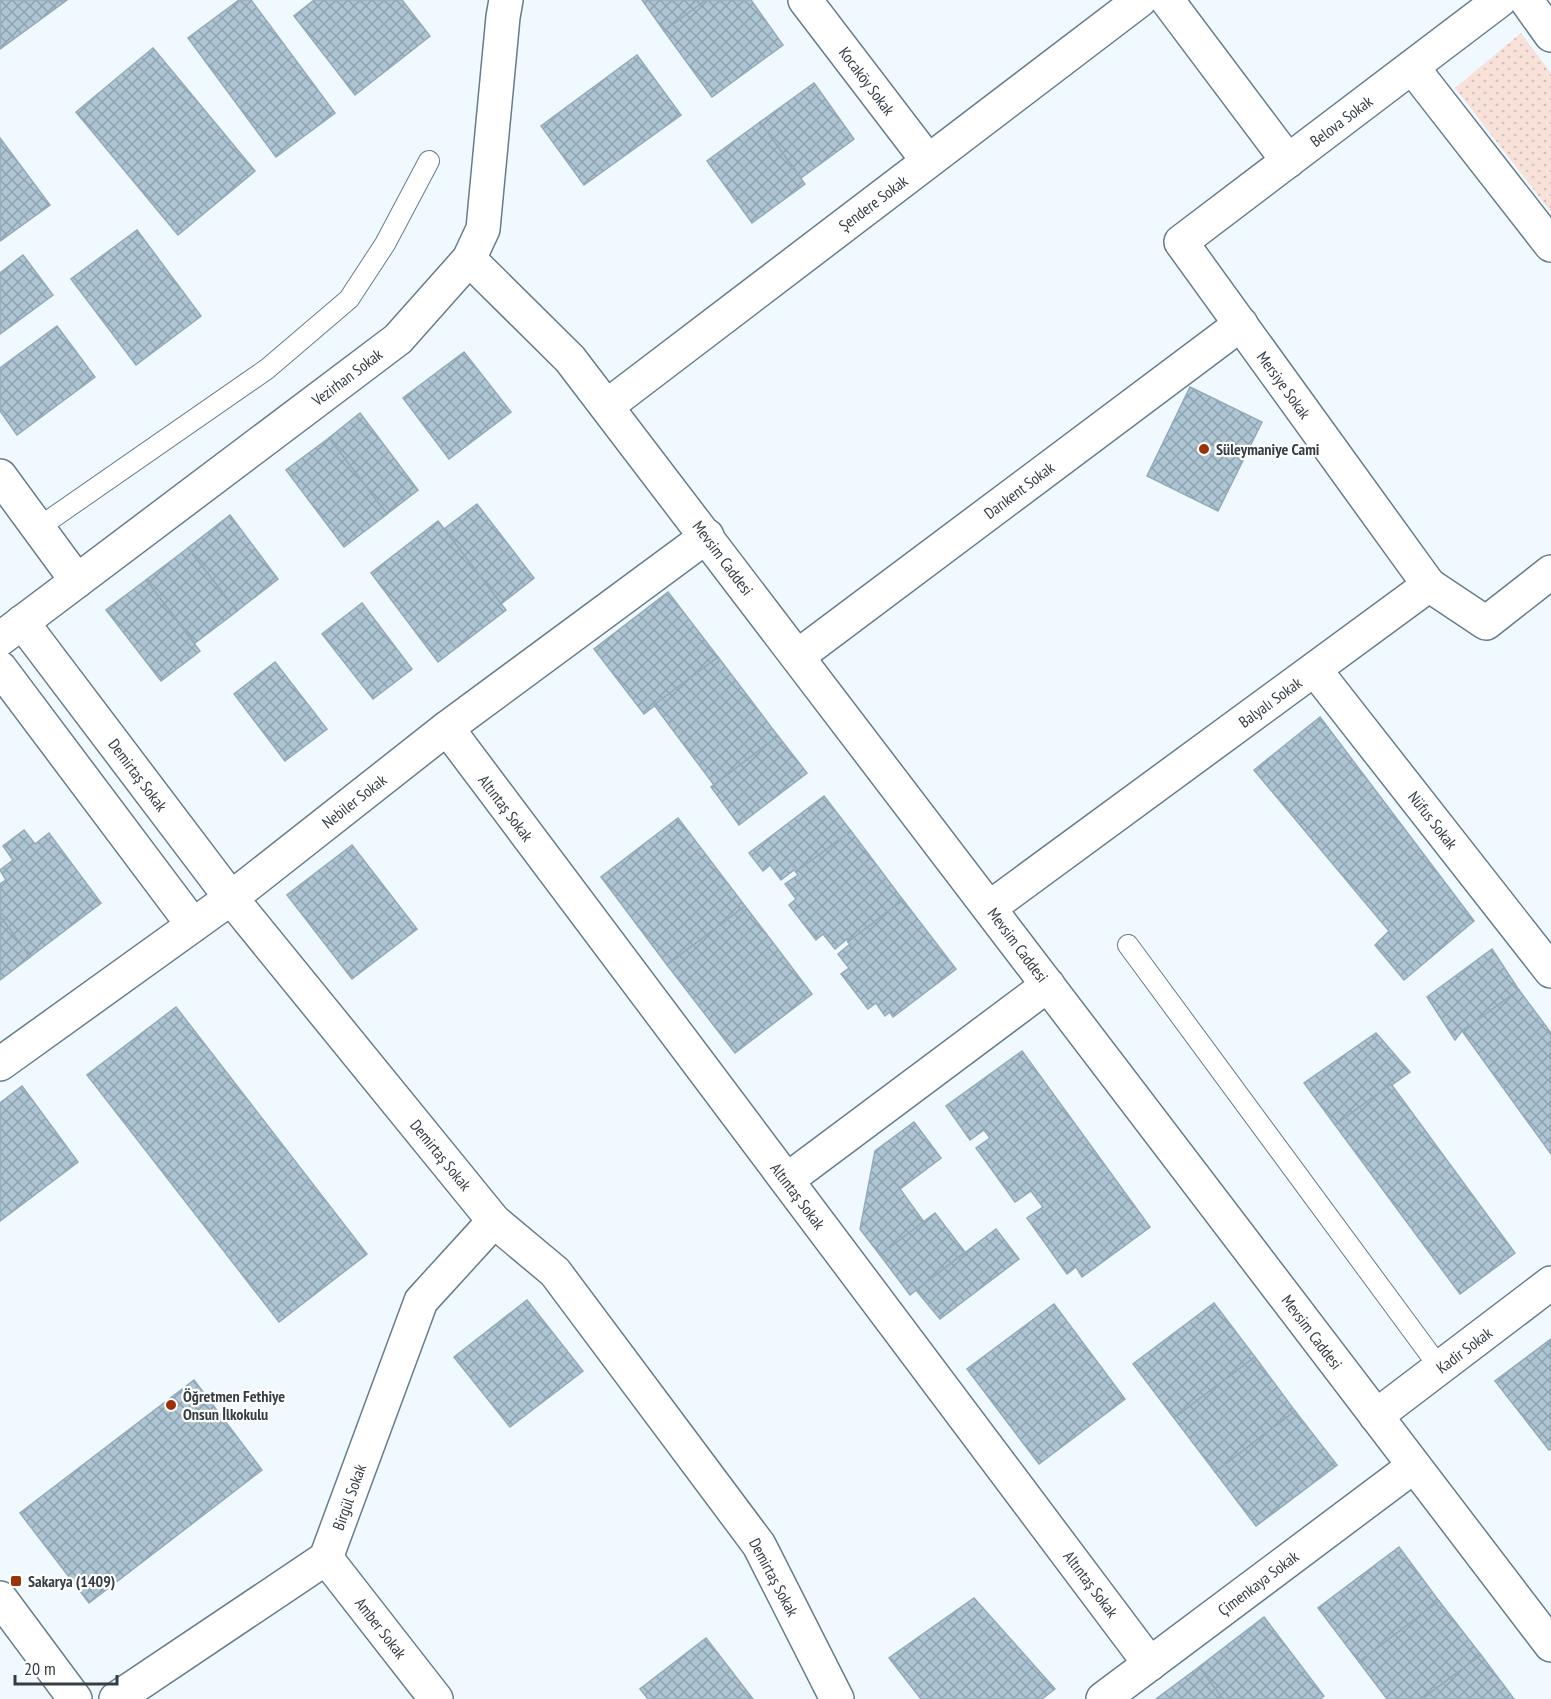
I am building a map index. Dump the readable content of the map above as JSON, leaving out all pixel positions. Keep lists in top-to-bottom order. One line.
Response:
{"streets":{"street":["Kocaköy Sokak","Belova Sokak","Şendere Sokak","Vezirhan Sokak","Mersiye Sokak","Darıkent Sokak","Mevsim Caddesi","Balyalı Sokak","Demirtaş Sokak","Nebiler Sokak","Altıntaş Sokak","Nüfus Sokak","Kadir Sokak","Birgül Sokak","Çimenkaya Sokak","Amber Sokak"]},"crossings":[["Kocaköy Sokak","Şendere Sokak"],["Belova Sokak","Mersiye Sokak"],["Şendere Sokak","Mevsim Caddesi"],["Vezirhan Sokak","Mevsim Caddesi"],["Vezirhan Sokak","Demirtaş Sokak"],["Mersiye Sokak","Darıkent Sokak"],["Mersiye Sokak","Balyalı Sokak"],["Darıkent Sokak","Mevsim Caddesi"],["Mevsim Caddesi","Balyalı Sokak"],["Mevsim Caddesi","Nebiler Sokak"],["Mevsim Caddesi","Kadir Sokak"],["Mevsim Caddesi","Çimenkaya Sokak"],["Balyalı Sokak","Nüfus Sokak"],["Demirtaş Sokak","Nebiler Sokak"],["Demirtaş Sokak","Birgül Sokak"],["Nebiler Sokak","Altıntaş Sokak"],["Altıntaş Sokak","Çimenkaya Sokak"],["Birgül Sokak","Amber Sokak"]],"places":{"other":["Süleymaniye Cami","Öğretmen Fethiye Onsun İlkokulu"],"transit":["Sakarya (1409)"]},"scale_bar":"20 m"}
